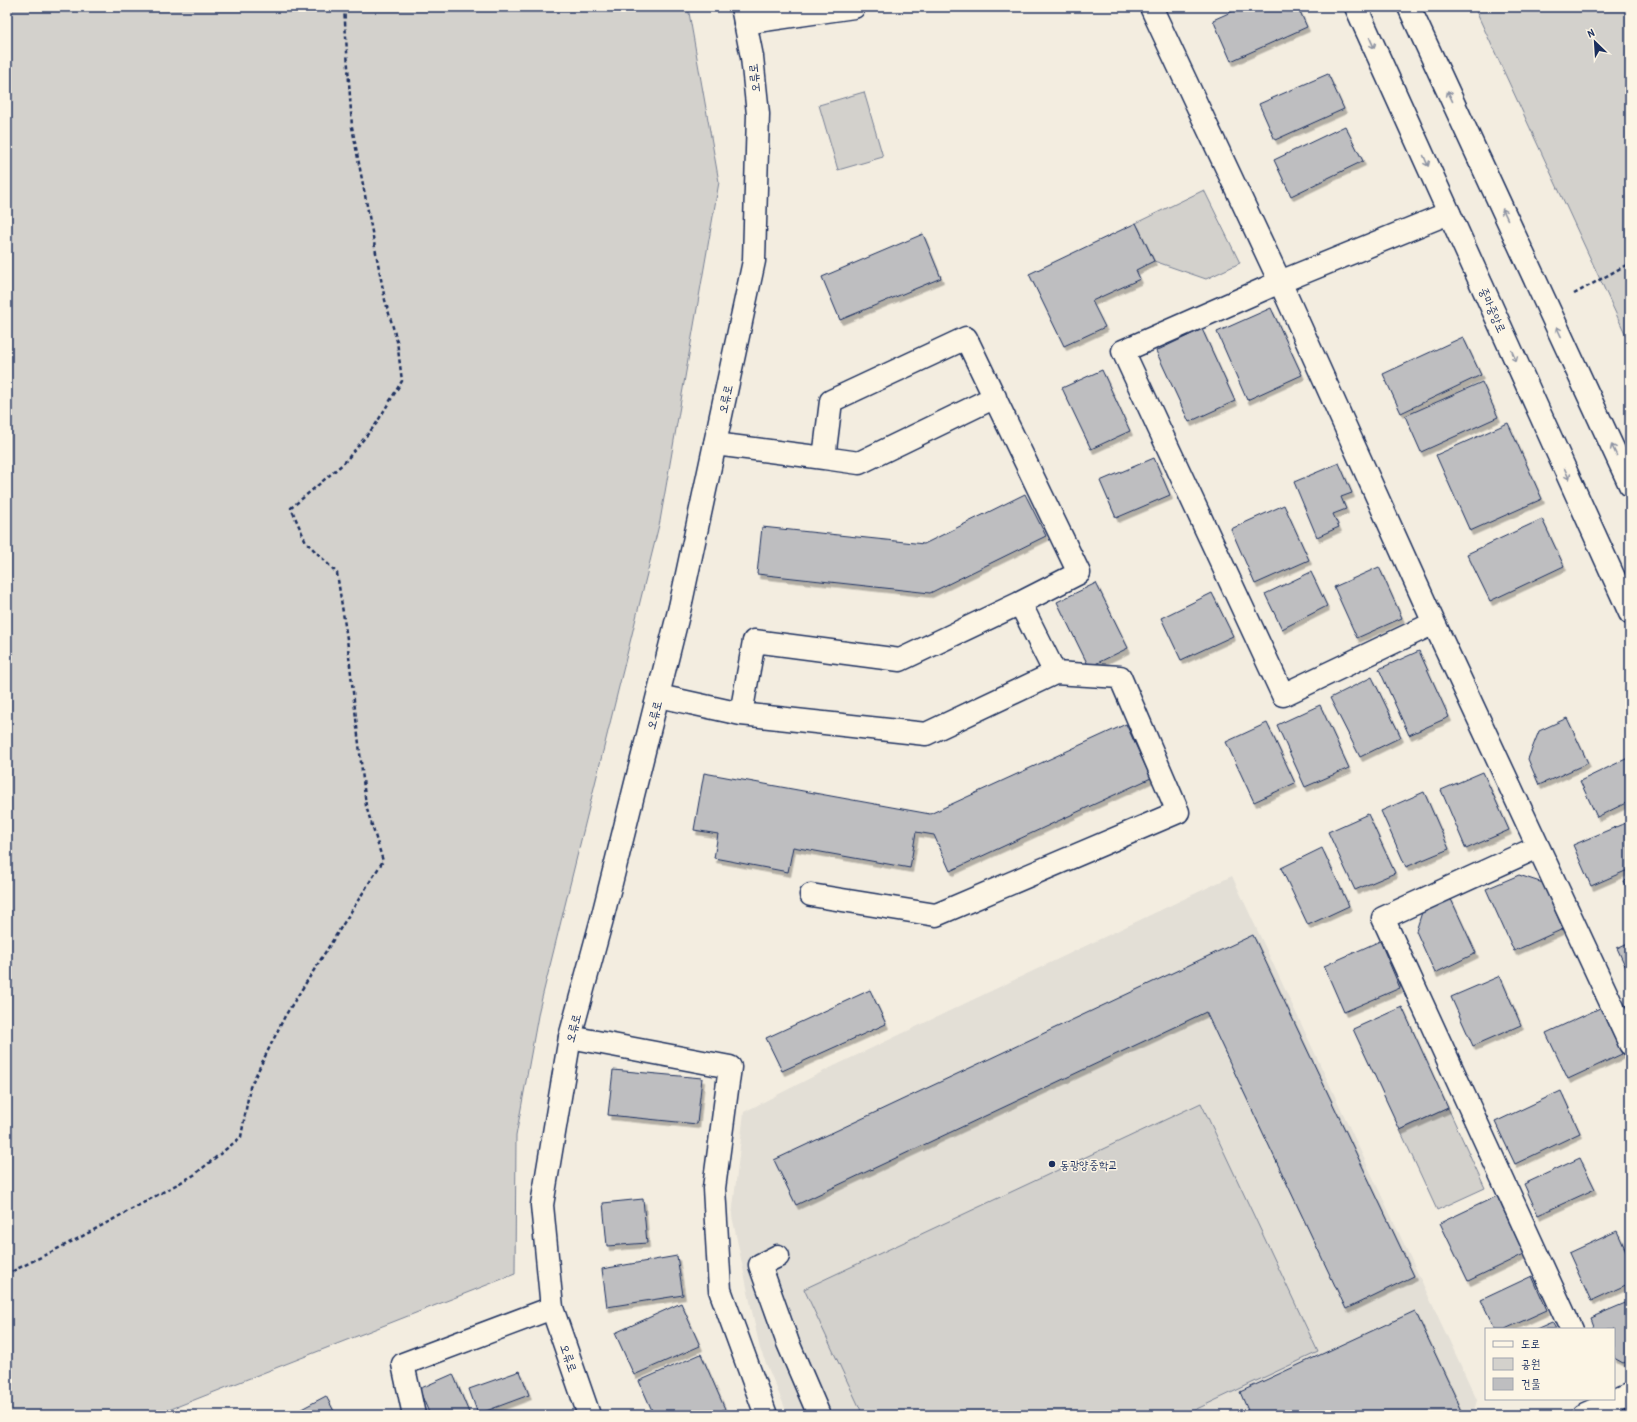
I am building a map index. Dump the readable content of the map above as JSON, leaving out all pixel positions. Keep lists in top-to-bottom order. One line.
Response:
{"streets":{"street":["오류로","중마중앙로"]},"places":["동광양중학교"],"legend":["도로","공원","건물"],"north":"top left"}
